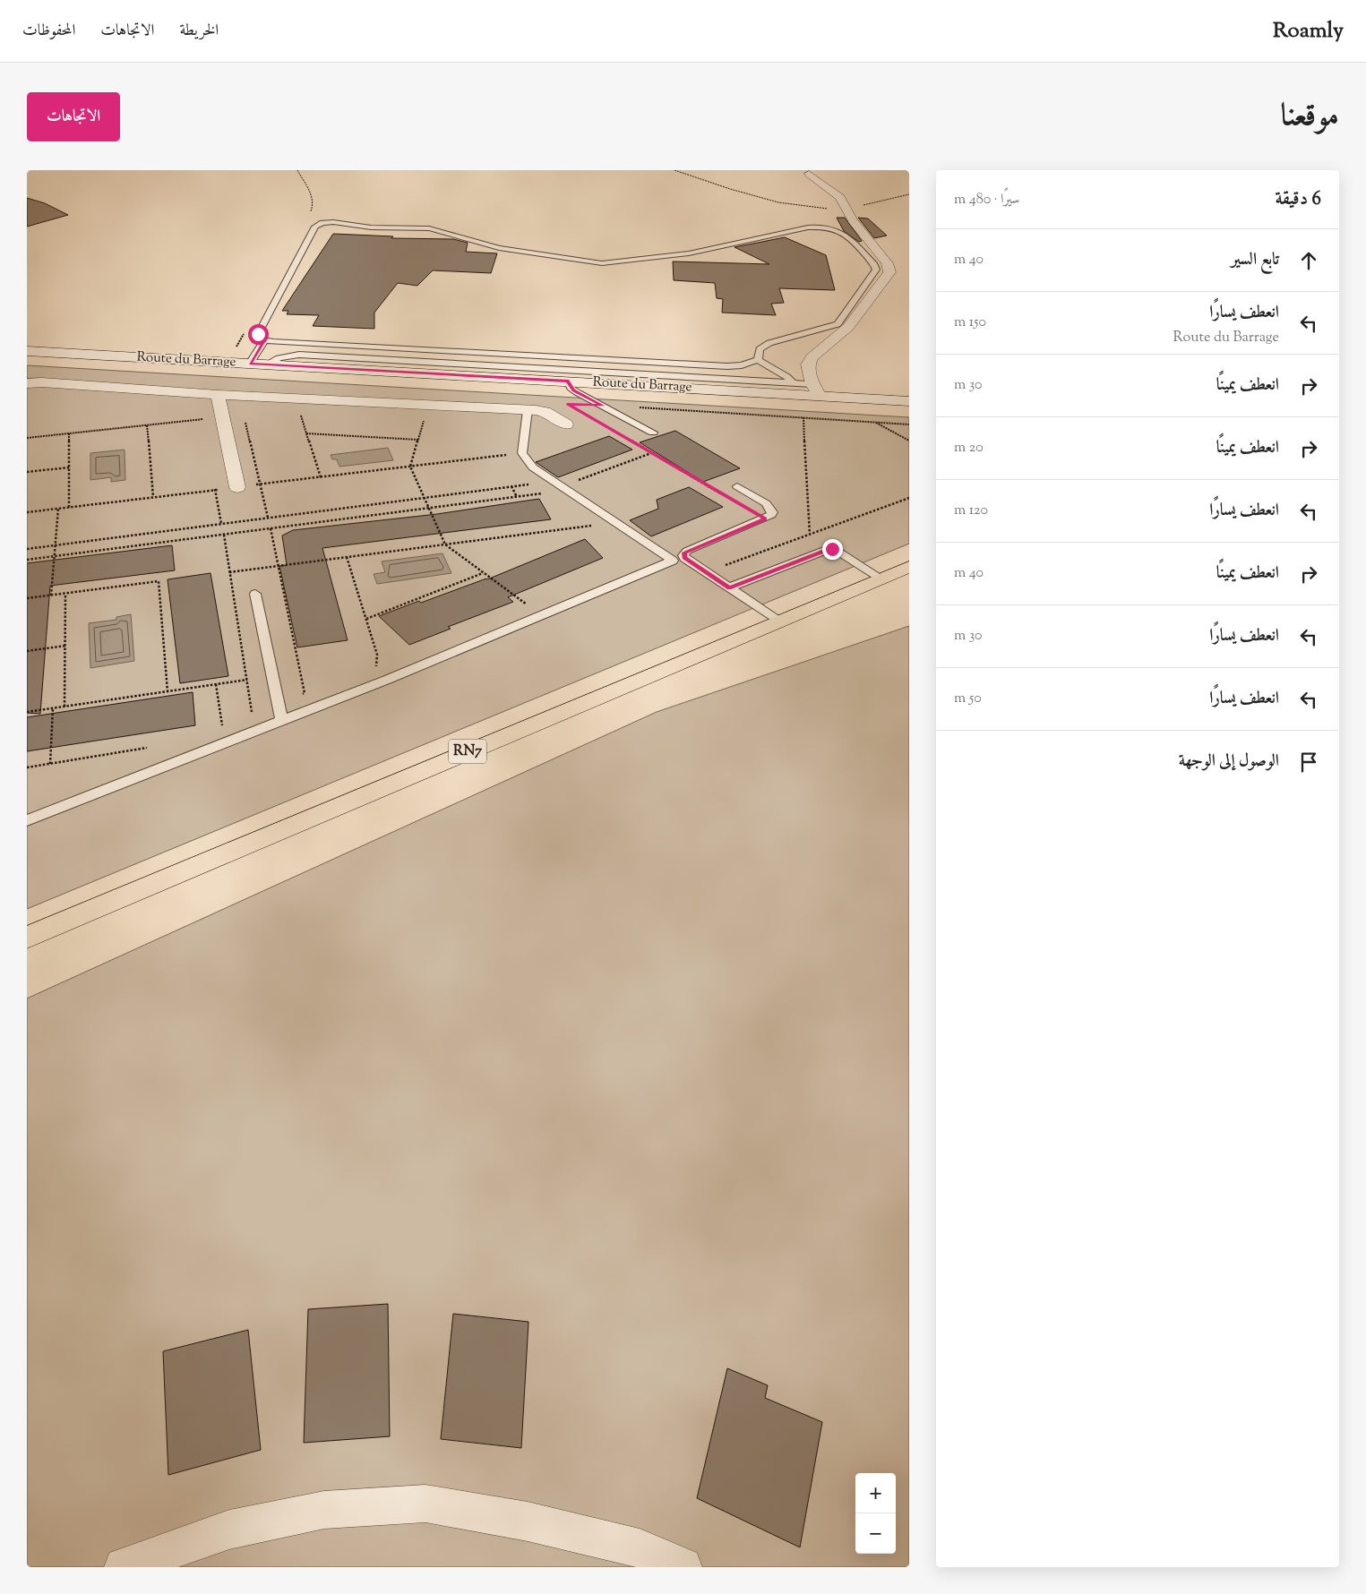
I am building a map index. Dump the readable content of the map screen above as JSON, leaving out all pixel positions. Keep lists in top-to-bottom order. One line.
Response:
{"streets":{"main road":["RN7"],"street":["Route du Barrage"]},"page":{"header":"Roamly","nav":["الخريطة","الاتجاهات","المحفوظات"],"title":"موقعنا","buttons":"الاتجاهات","heading":["6 دقيقة","سيرًا · 480 m"],"list":[["تابع السير","40 m"],["انعطف يسارًا","Route du Barrage","150 m"],["انعطف يمينًا","30 m"],["انعطف يمينًا","20 m"],["انعطف يسارًا","120 m"],["انعطف يمينًا","40 m"],["انعطف يسارًا","30 m"],["انعطف يسارًا","50 m"],"الوصول إلى الوجهة"],"map_buttons":["+","−"]}}
